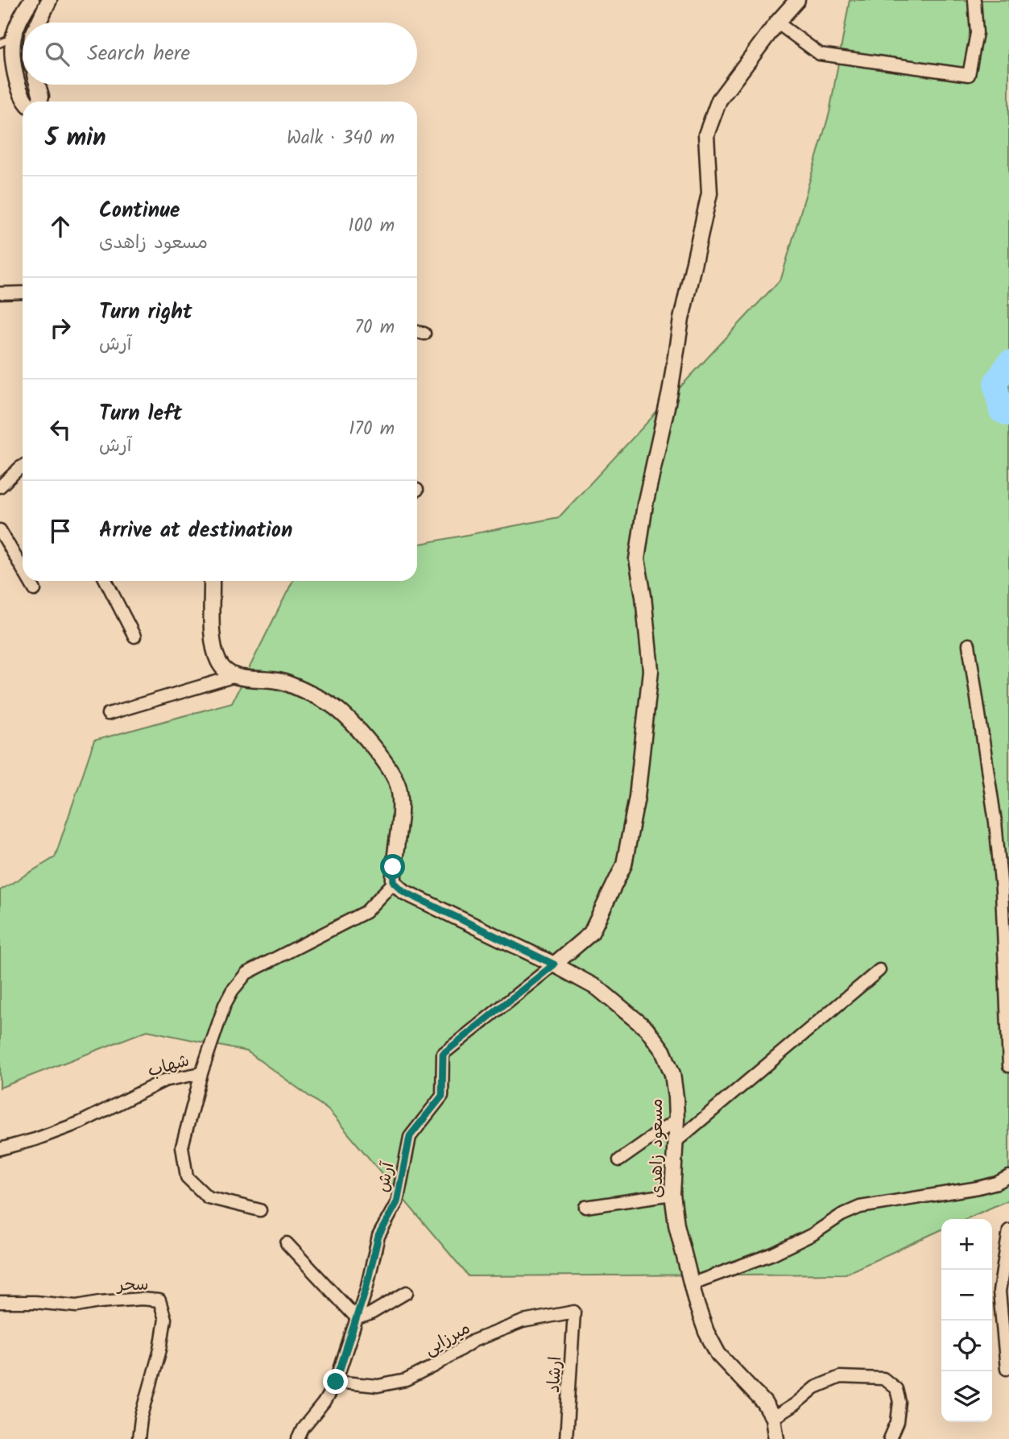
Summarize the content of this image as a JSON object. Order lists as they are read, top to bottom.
{
  "streets": {
    "street": [
      "شهاب",
      "مسعود زاهدی",
      "آرش",
      "سحر",
      "میرزایی",
      "ارشاد"
    ]
  },
  "crossings": [
    ["مسعود زاهدی", "آرش"],
    ["آرش", "میرزایی"],
    ["میرزایی", "ارشاد"]
  ],
  "page": {
    "search": "Search here",
    "heading": ["5 min", "Walk · 340 m"],
    "list": [
      ["Continue", "مسعود زاهدی", "100 m"],
      ["Turn right", "آرش", "70 m"],
      ["Turn left", "آرش", "170 m"],
      "Arrive at destination"
    ],
    "map_buttons": ["+", "−"]
  }
}
